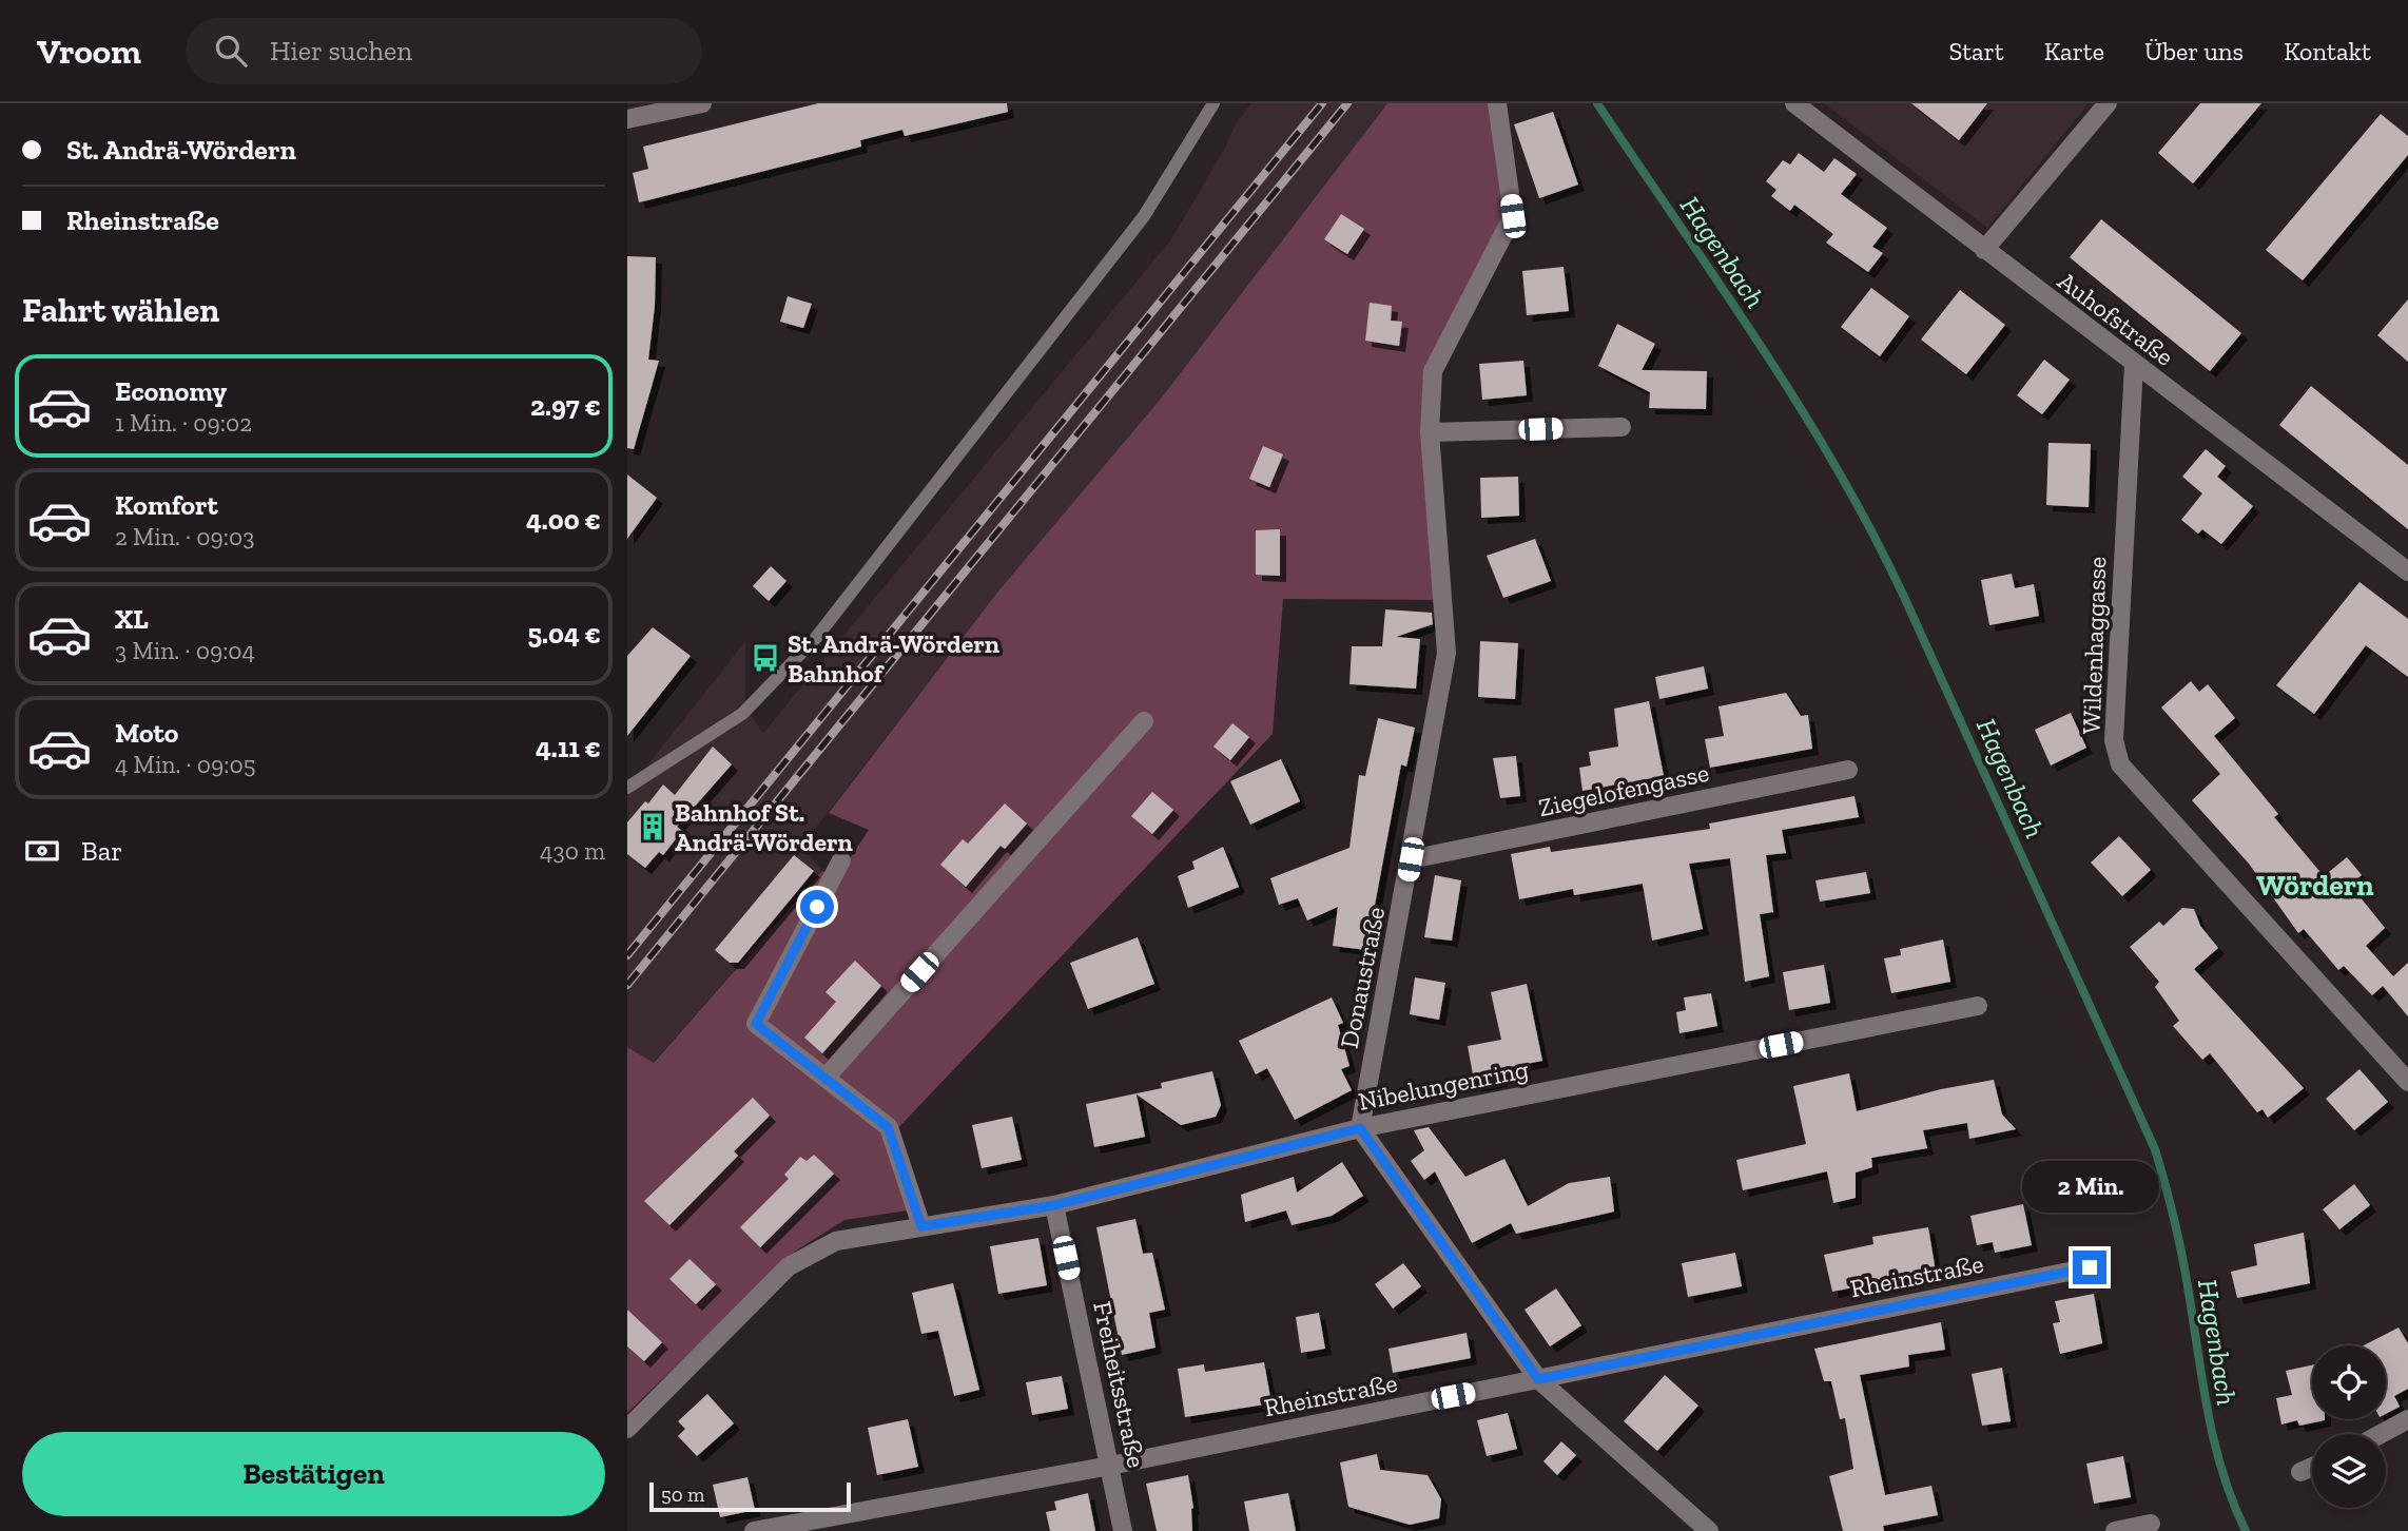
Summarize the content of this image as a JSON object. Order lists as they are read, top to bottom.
{
  "streets": {
    "street": [
      "Auhofstraße",
      "Wildenhaggasse",
      "Ziegelofengasse",
      "Donaustraße",
      "Nibelungenring",
      "Rheinstraße",
      "Freiheitsstraße"
    ]
  },
  "crossings": [
    ["Auhofstraße", "Wildenhaggasse"],
    ["Ziegelofengasse", "Donaustraße"],
    ["Donaustraße", "Nibelungenring"],
    ["Nibelungenring", "Freiheitsstraße"],
    ["Rheinstraße", "Freiheitsstraße"]
  ],
  "districts": ["Wördern"],
  "water": ["Hagenbach"],
  "places": {
    "bus stop": ["St. Andrä-Wördern Bahnhof"],
    "building": ["Bahnhof St. Andrä-Wördern"]
  },
  "scale_bar": "50 m",
  "page": {
    "header": "Vroom",
    "search": "Hier suchen",
    "nav": [
      "Start",
      "Karte",
      "Über uns",
      "Kontakt"
    ],
    "banner": ["St. Andrä-Wördern", "Rheinstraße"],
    "heading": "Fahrt wählen",
    "list": [
      {
        "name": "Economy",
        "note": "1 Min. · 09:02",
        "value": "2.97 €"
      },
      {
        "name": "Komfort",
        "note": "2 Min. · 09:03",
        "value": "4.00 €"
      },
      {
        "name": "XL",
        "note": "3 Min. · 09:04",
        "value": "5.04 €"
      },
      {
        "name": "Moto",
        "note": "4 Min. · 09:05",
        "value": "4.11 €"
      }
    ],
    "pay": ["Bar", "430 m"],
    "bubble": "2 Min.",
    "buttons": "Bestätigen",
    "scale": "50 m"
  }
}
